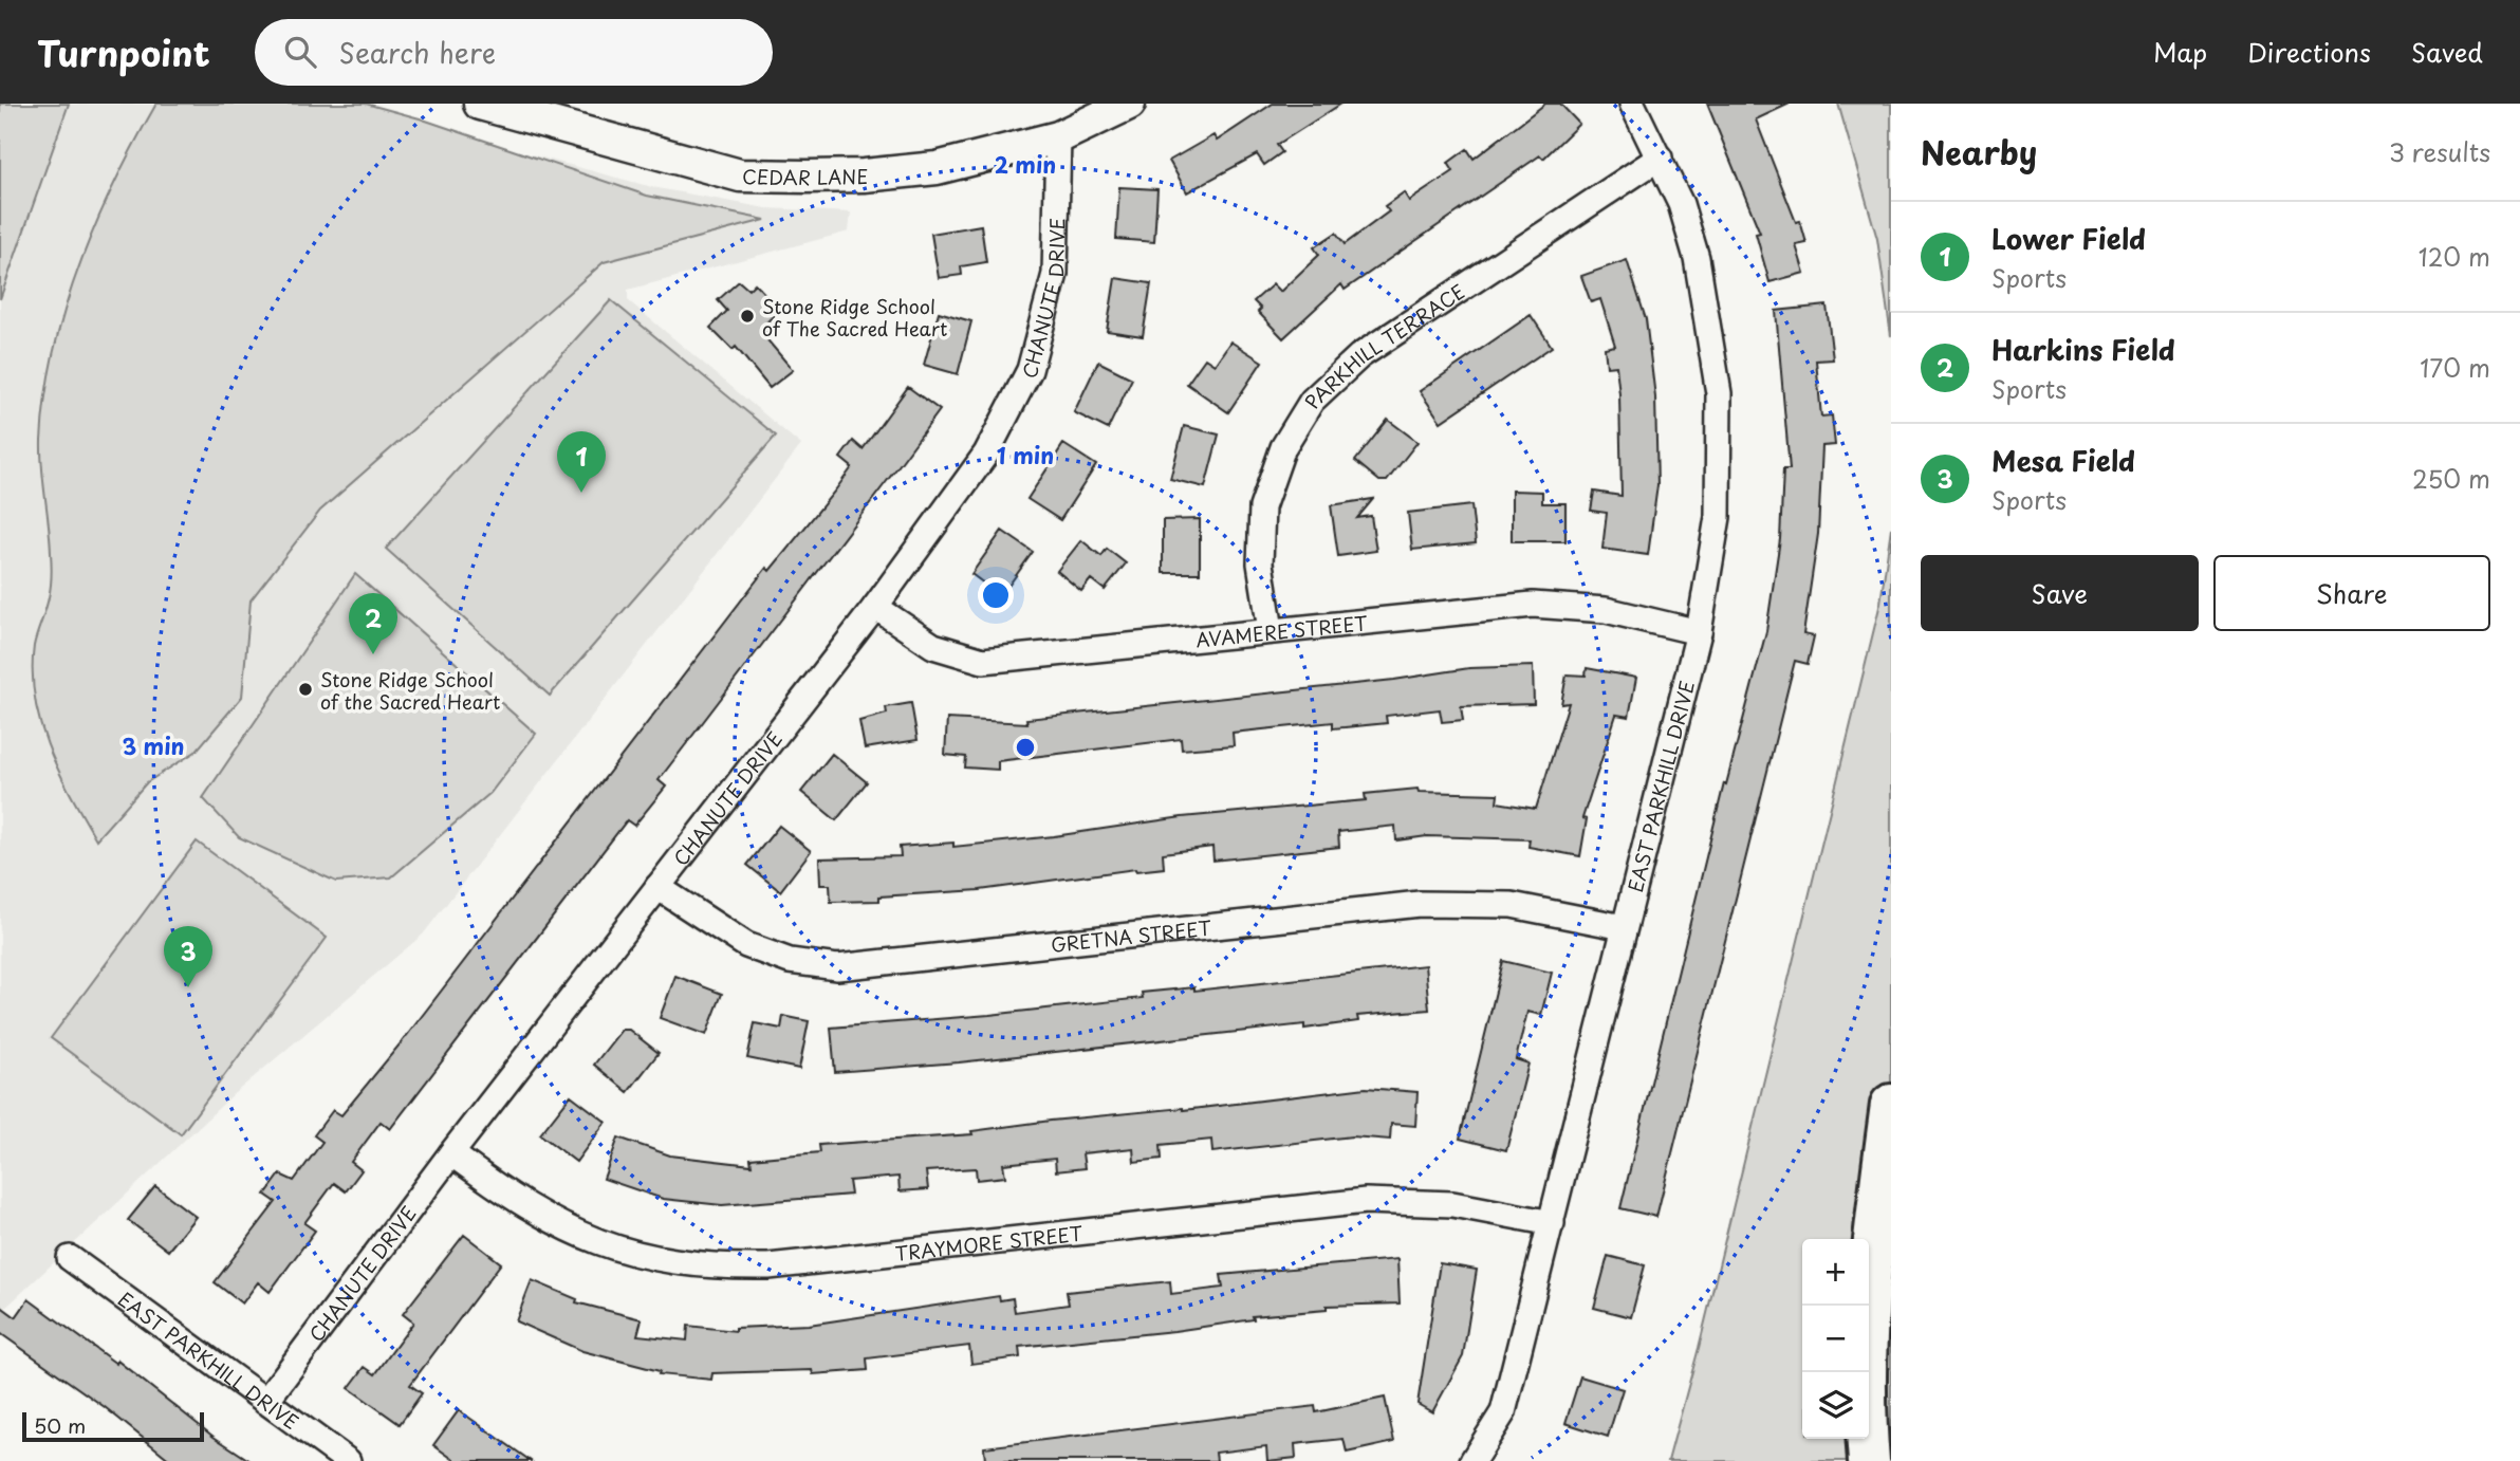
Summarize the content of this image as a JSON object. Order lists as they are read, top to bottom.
{
  "streets": {
    "street": [
      "CEDAR LANE",
      "CHANUTE DRIVE",
      "PARKHILL TERRACE",
      "AVAMERE STREET",
      "EAST PARKHILL DRIVE",
      "GRETNA STREET",
      "TRAYMORE STREET"
    ]
  },
  "crossings": [
    ["CEDAR LANE", "CHANUTE DRIVE"],
    ["CHANUTE DRIVE", "AVAMERE STREET"],
    ["CHANUTE DRIVE", "EAST PARKHILL DRIVE"],
    ["CHANUTE DRIVE", "GRETNA STREET"],
    ["CHANUTE DRIVE", "TRAYMORE STREET"],
    ["PARKHILL TERRACE", "AVAMERE STREET"],
    ["PARKHILL TERRACE", "EAST PARKHILL DRIVE"],
    ["AVAMERE STREET", "EAST PARKHILL DRIVE"],
    ["EAST PARKHILL DRIVE", "GRETNA STREET"],
    ["EAST PARKHILL DRIVE", "TRAYMORE STREET"]
  ],
  "places": ["Stone Ridge School of The Sacred Heart", "Stone Ridge School of the Sacred Heart"],
  "scale_bar": "50 m",
  "page": {
    "header": "Turnpoint",
    "search": "Search here",
    "nav": ["Map", "Directions", "Saved"],
    "heading": ["Nearby", "3 results"],
    "list": [
      {
        "mark": "1",
        "name": "Lower Field",
        "note": "Sports",
        "value": "120 m"
      },
      {
        "mark": "2",
        "name": "Harkins Field",
        "note": "Sports",
        "value": "170 m"
      },
      {
        "mark": "3",
        "name": "Mesa Field",
        "note": "Sports",
        "value": "250 m"
      }
    ],
    "pins": ["1", "2", "3"],
    "buttons": ["Save", "Share"],
    "map_buttons": ["+", "−"],
    "scale": "50 m"
  },
  "rings": ["2 min", "1 min", "3 min"]
}
